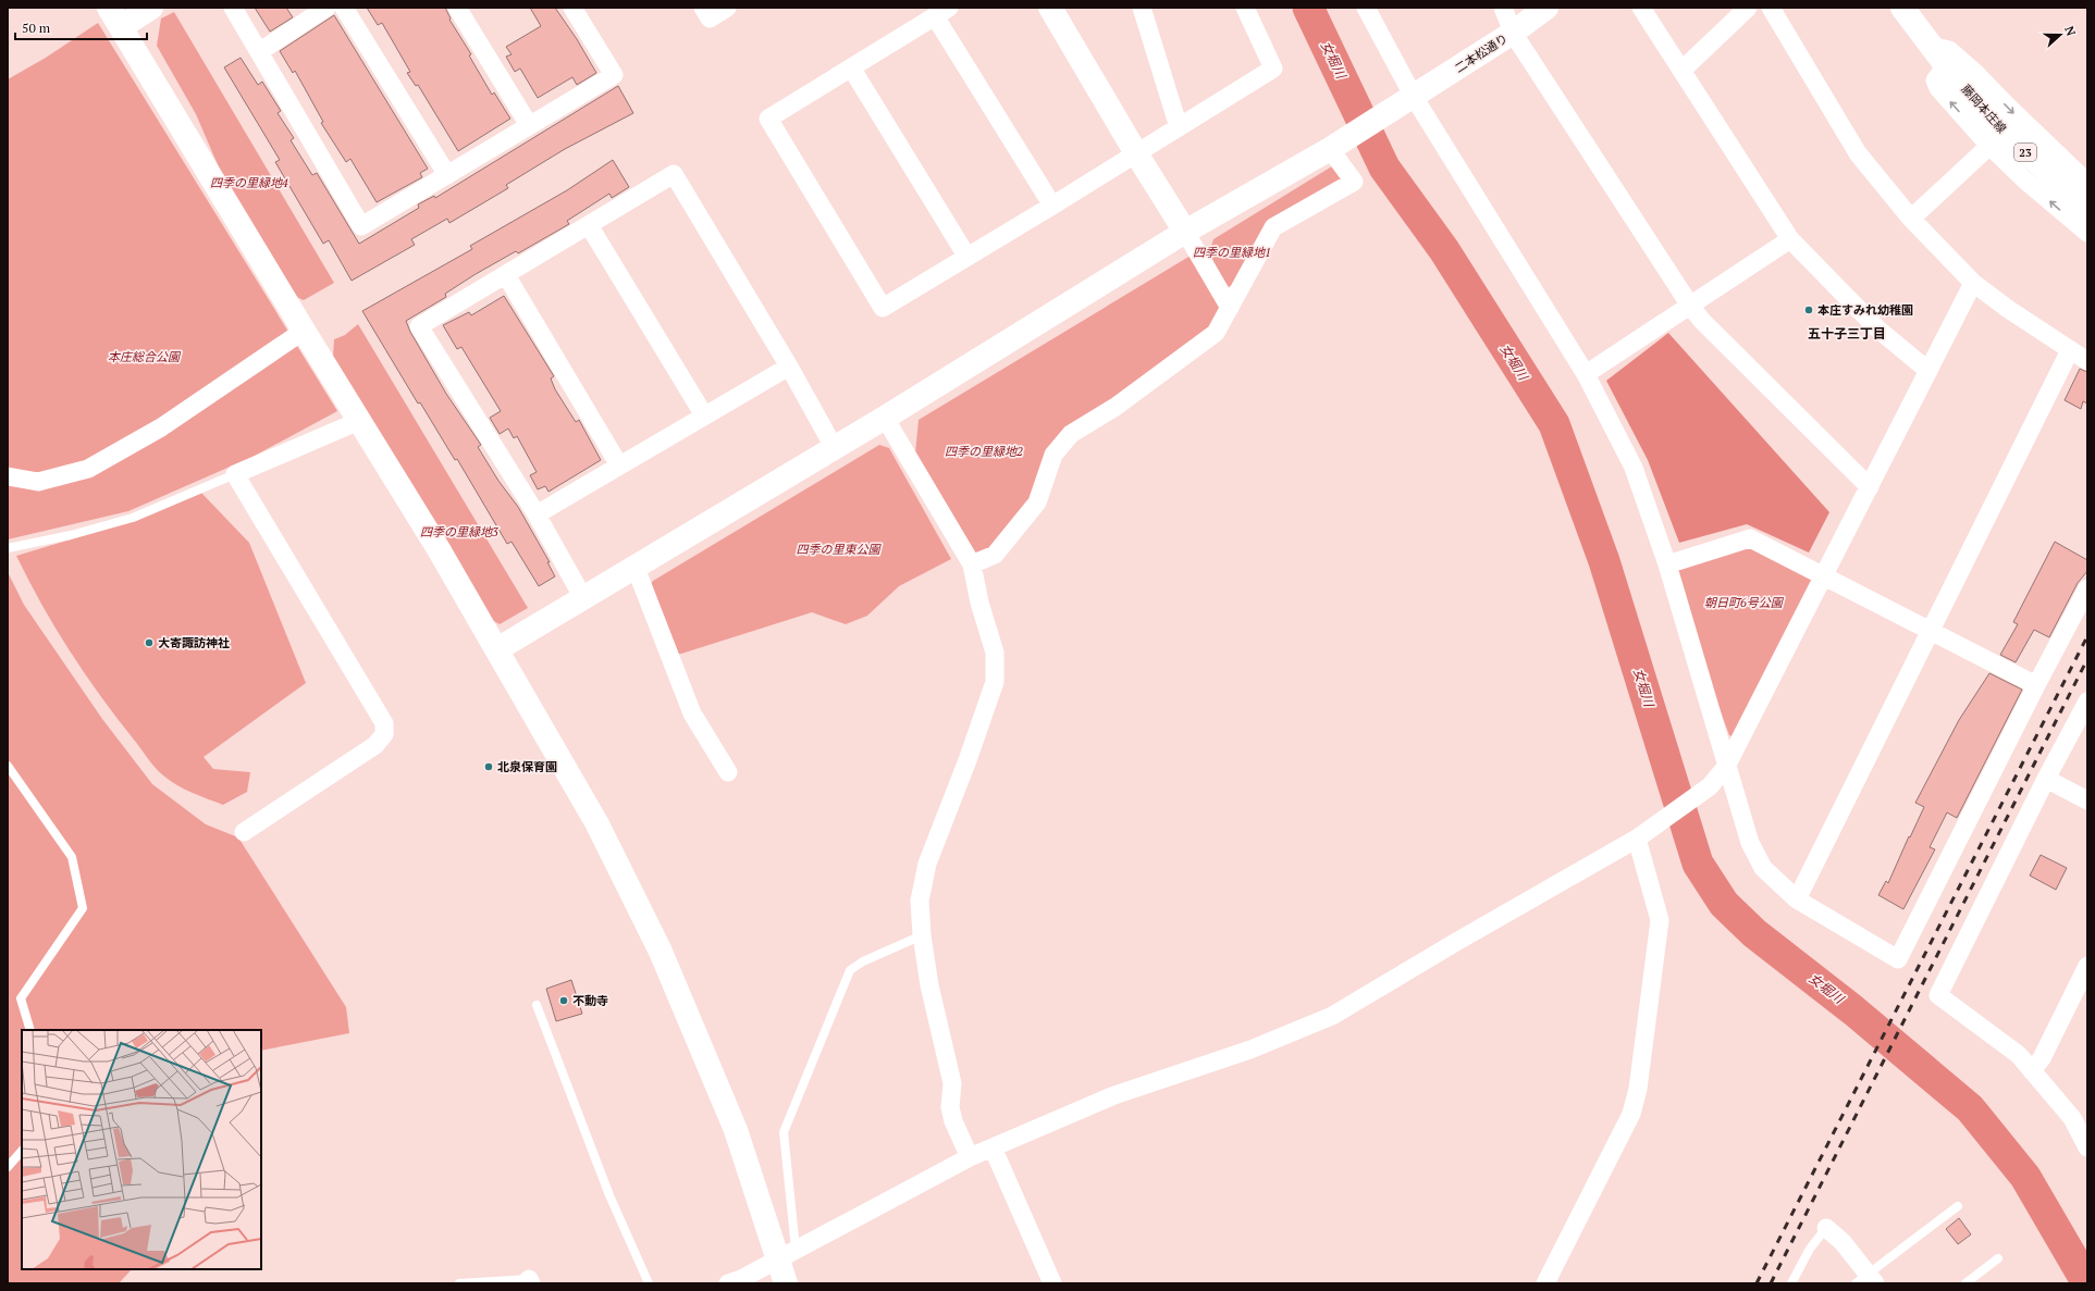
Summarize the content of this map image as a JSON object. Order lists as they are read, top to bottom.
{
  "streets": {
    "street": ["二本松通り", "藤岡本庄線", "23"]
  },
  "districts": ["五十子三丁目"],
  "water": ["女堀川"],
  "parks": [
    "四季の里緑地4",
    "四季の里緑地1",
    "本庄総合公園",
    "四季の里緑地2",
    "四季の里緑地3",
    "四季の里東公園",
    "朝日町6号公園"
  ],
  "places": [
    "本庄すみれ幼稚園",
    "大寄諏訪神社",
    "北泉保育園",
    "不動寺"
  ],
  "scale_bar": "50 m",
  "north": "right"
}
